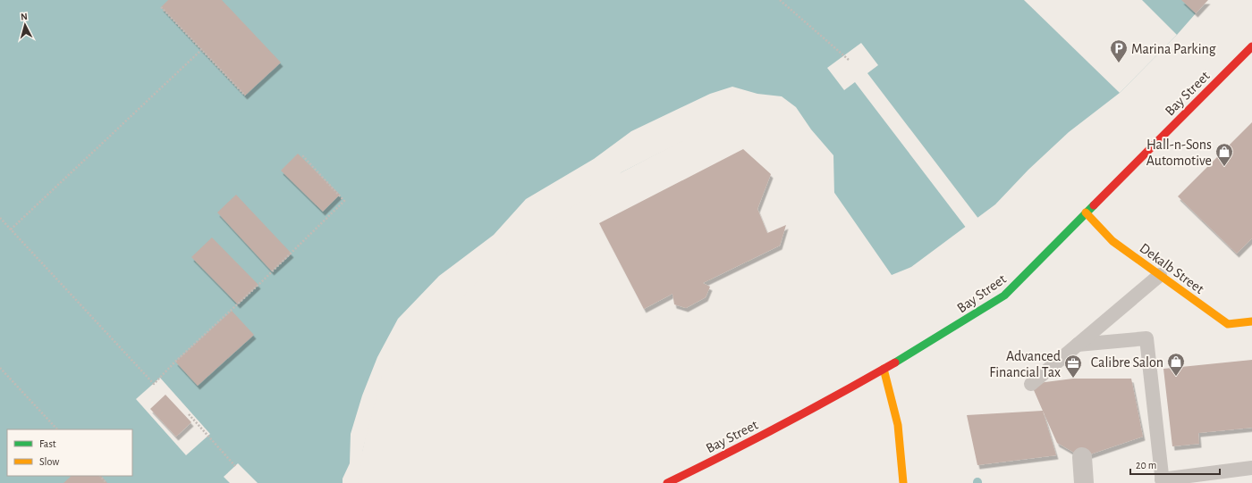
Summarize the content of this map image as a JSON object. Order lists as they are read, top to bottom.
{
  "streets": {
    "main road": ["Bay Street", "Dekalb Street"]
  },
  "crossings": [
    ["Bay Street", "Dekalb Street"]
  ],
  "places": {
    "parking": ["Marina Parking"],
    "shop": ["Hall-n-Sons Automotive", "Calibre Salon"],
    "office": ["Advanced Financial Tax"]
  },
  "legend": ["Fast", "Slow"],
  "scale_bar": "20 m",
  "north": "top"
}
